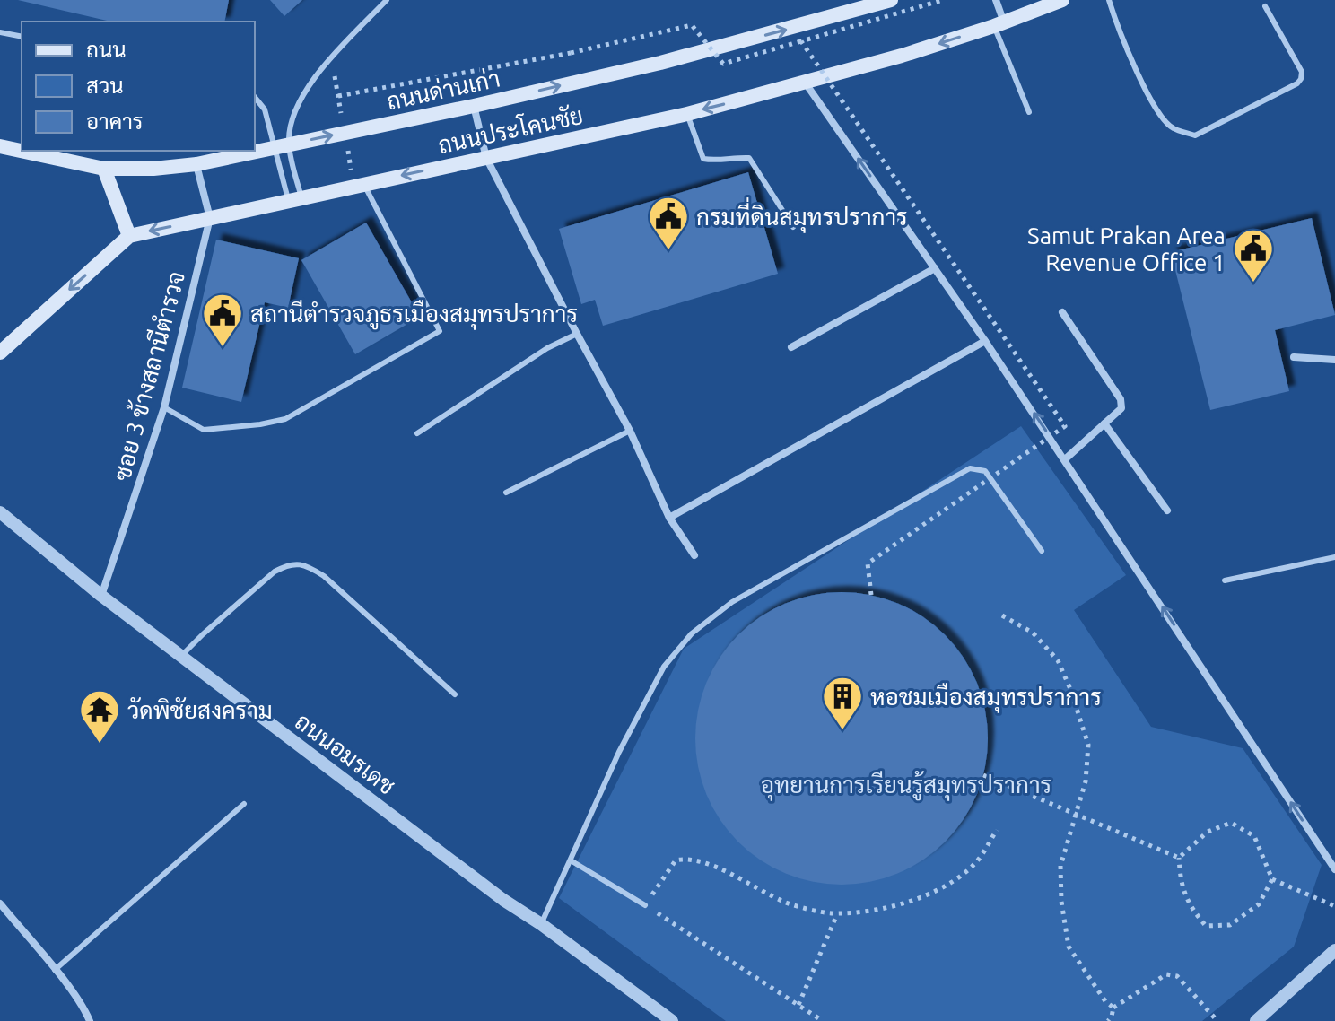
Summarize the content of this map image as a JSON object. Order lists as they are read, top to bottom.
{
  "streets": {
    "main road": ["ถนนด่านเก่า", "ถนนประโคนชัย"],
    "street": ["ซอย 3 ข้างสถานีตำรวจ", "ถนนอมรเดช"]
  },
  "crossings": [
    ["ถนนด่านเก่า", "ซอย 3 ข้างสถานีตำรวจ"],
    ["ถนนประโคนชัย", "ซอย 3 ข้างสถานีตำรวจ"],
    ["ซอย 3 ข้างสถานีตำรวจ", "ถนนอมรเดช"]
  ],
  "one_way": ["ถนนด่านเก่า", "ถนนประโคนชัย"],
  "parks": ["อุทยานการเรียนรู้สมุทรปราการ"],
  "places": {
    "public building": ["กรมที่ดินสมุทรปราการ", "Samut Prakan Area Revenue Office 1", "สถานีตำรวจภูธรเมืองสมุทรปราการ"],
    "building": ["หอชมเมืองสมุทรปราการ"],
    "temple": ["วัดพิชัยสงคราม"]
  },
  "legend": ["ถนน", "สวน", "อาคาร"]
}
